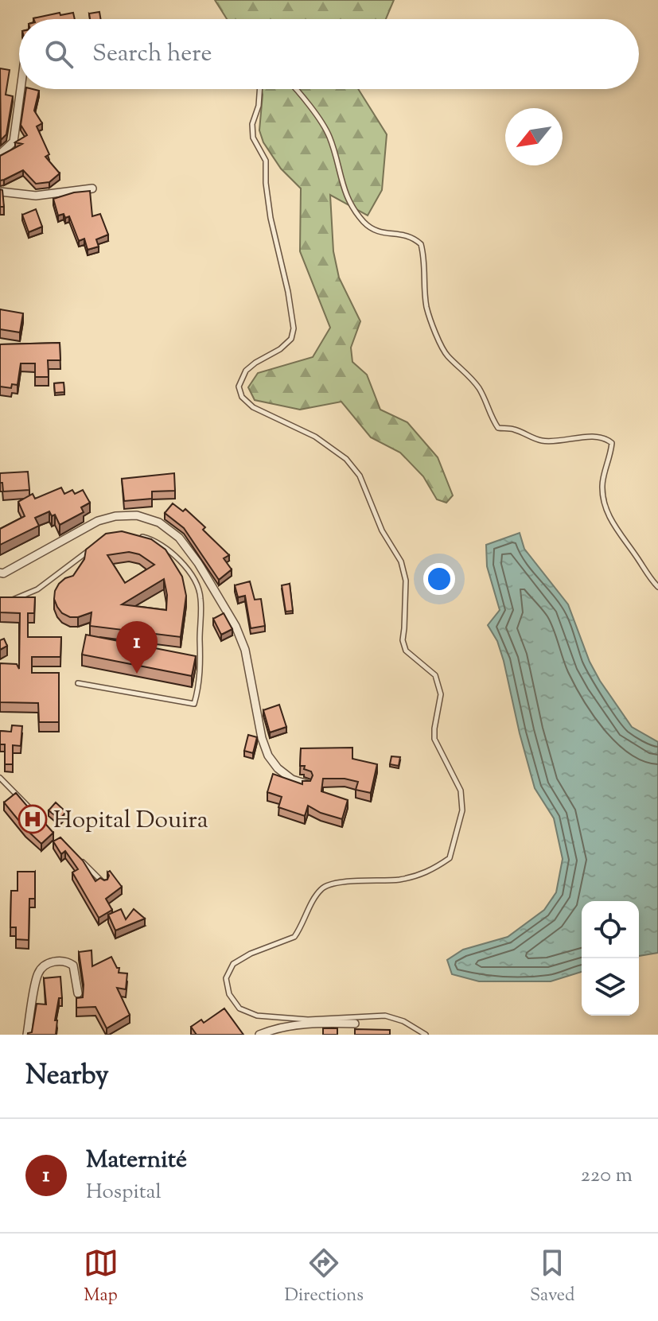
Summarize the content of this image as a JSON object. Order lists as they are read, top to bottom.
{
  "places": {
    "hospital": ["Hopital Douira"]
  },
  "north": "bottom left",
  "page": {
    "search": "Search here",
    "pins": "1",
    "heading": "Nearby",
    "list": [
      {
        "mark": "1",
        "name": "Maternité",
        "note": "Hospital",
        "value": "220 m"
      }
    ],
    "nav": ["Map", "Directions", "Saved"]
  }
}
